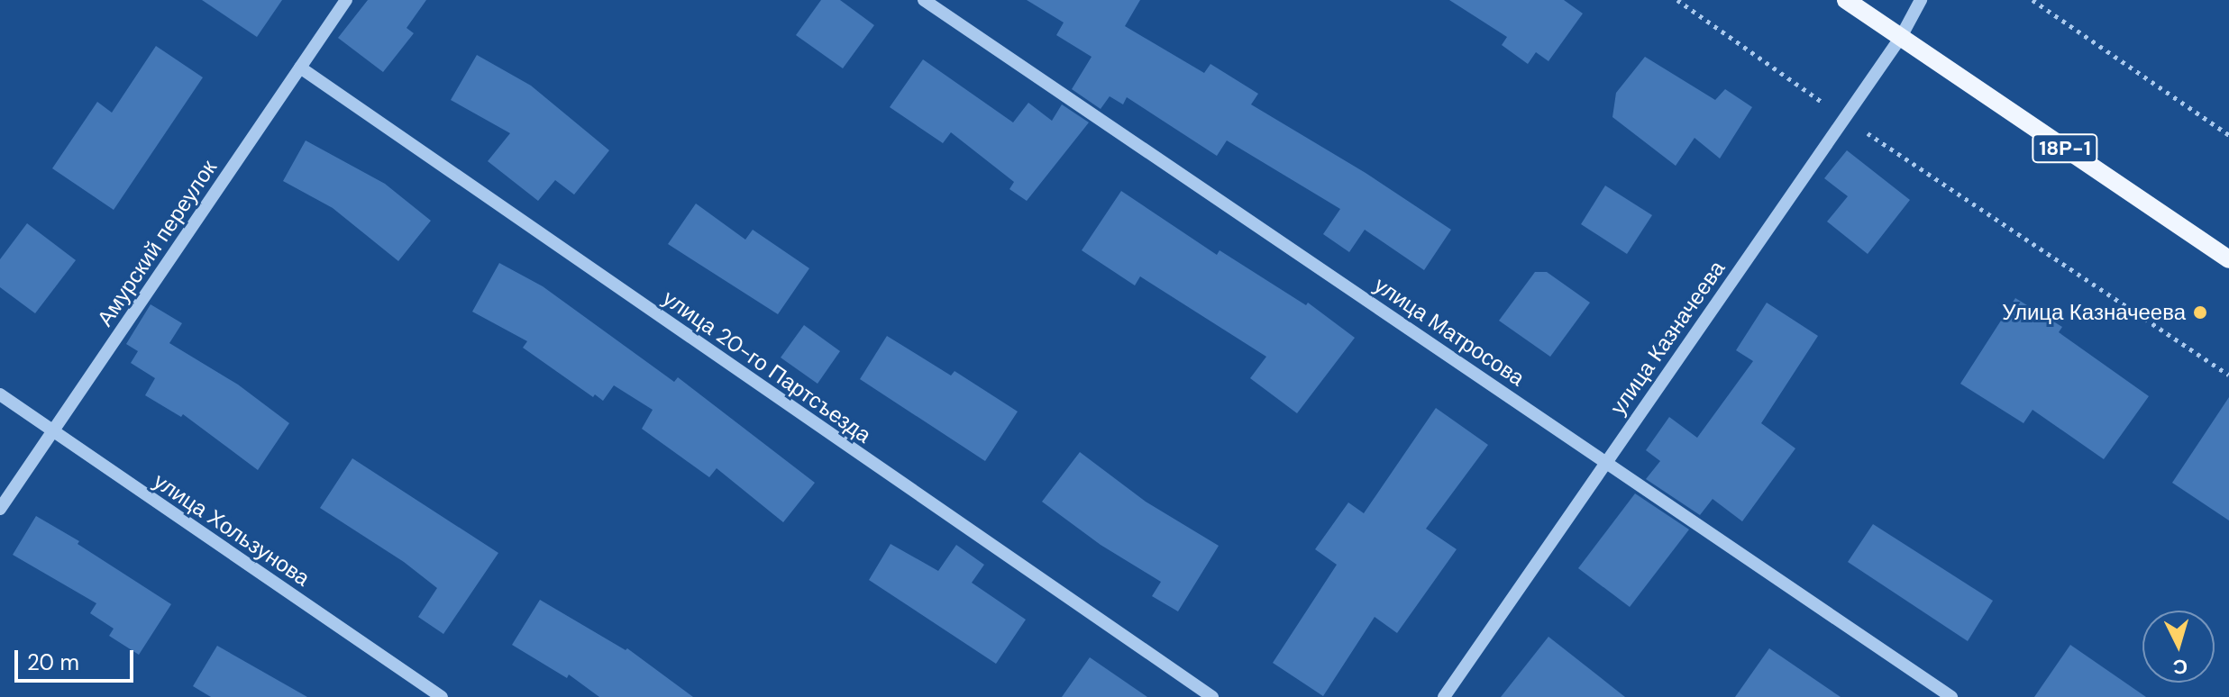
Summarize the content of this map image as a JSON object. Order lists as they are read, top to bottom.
{
  "streets": {
    "main road": ["18Р-1"],
    "street": [
      "Амурский переулок",
      "улица Матросова",
      "улица Казначеева",
      "улица 20-го Партсъезда",
      "улица Хользунова"
    ]
  },
  "crossings": [
    ["18Р-1", "улица Казначеева"],
    ["Амурский переулок", "улица 20-го Партсъезда"],
    ["Амурский переулок", "улица Хользунова"],
    ["улица Матросова", "улица Казначеева"]
  ],
  "places": ["Улица Казначеева"],
  "scale_bar": "20 m",
  "north": "bottom"
}
